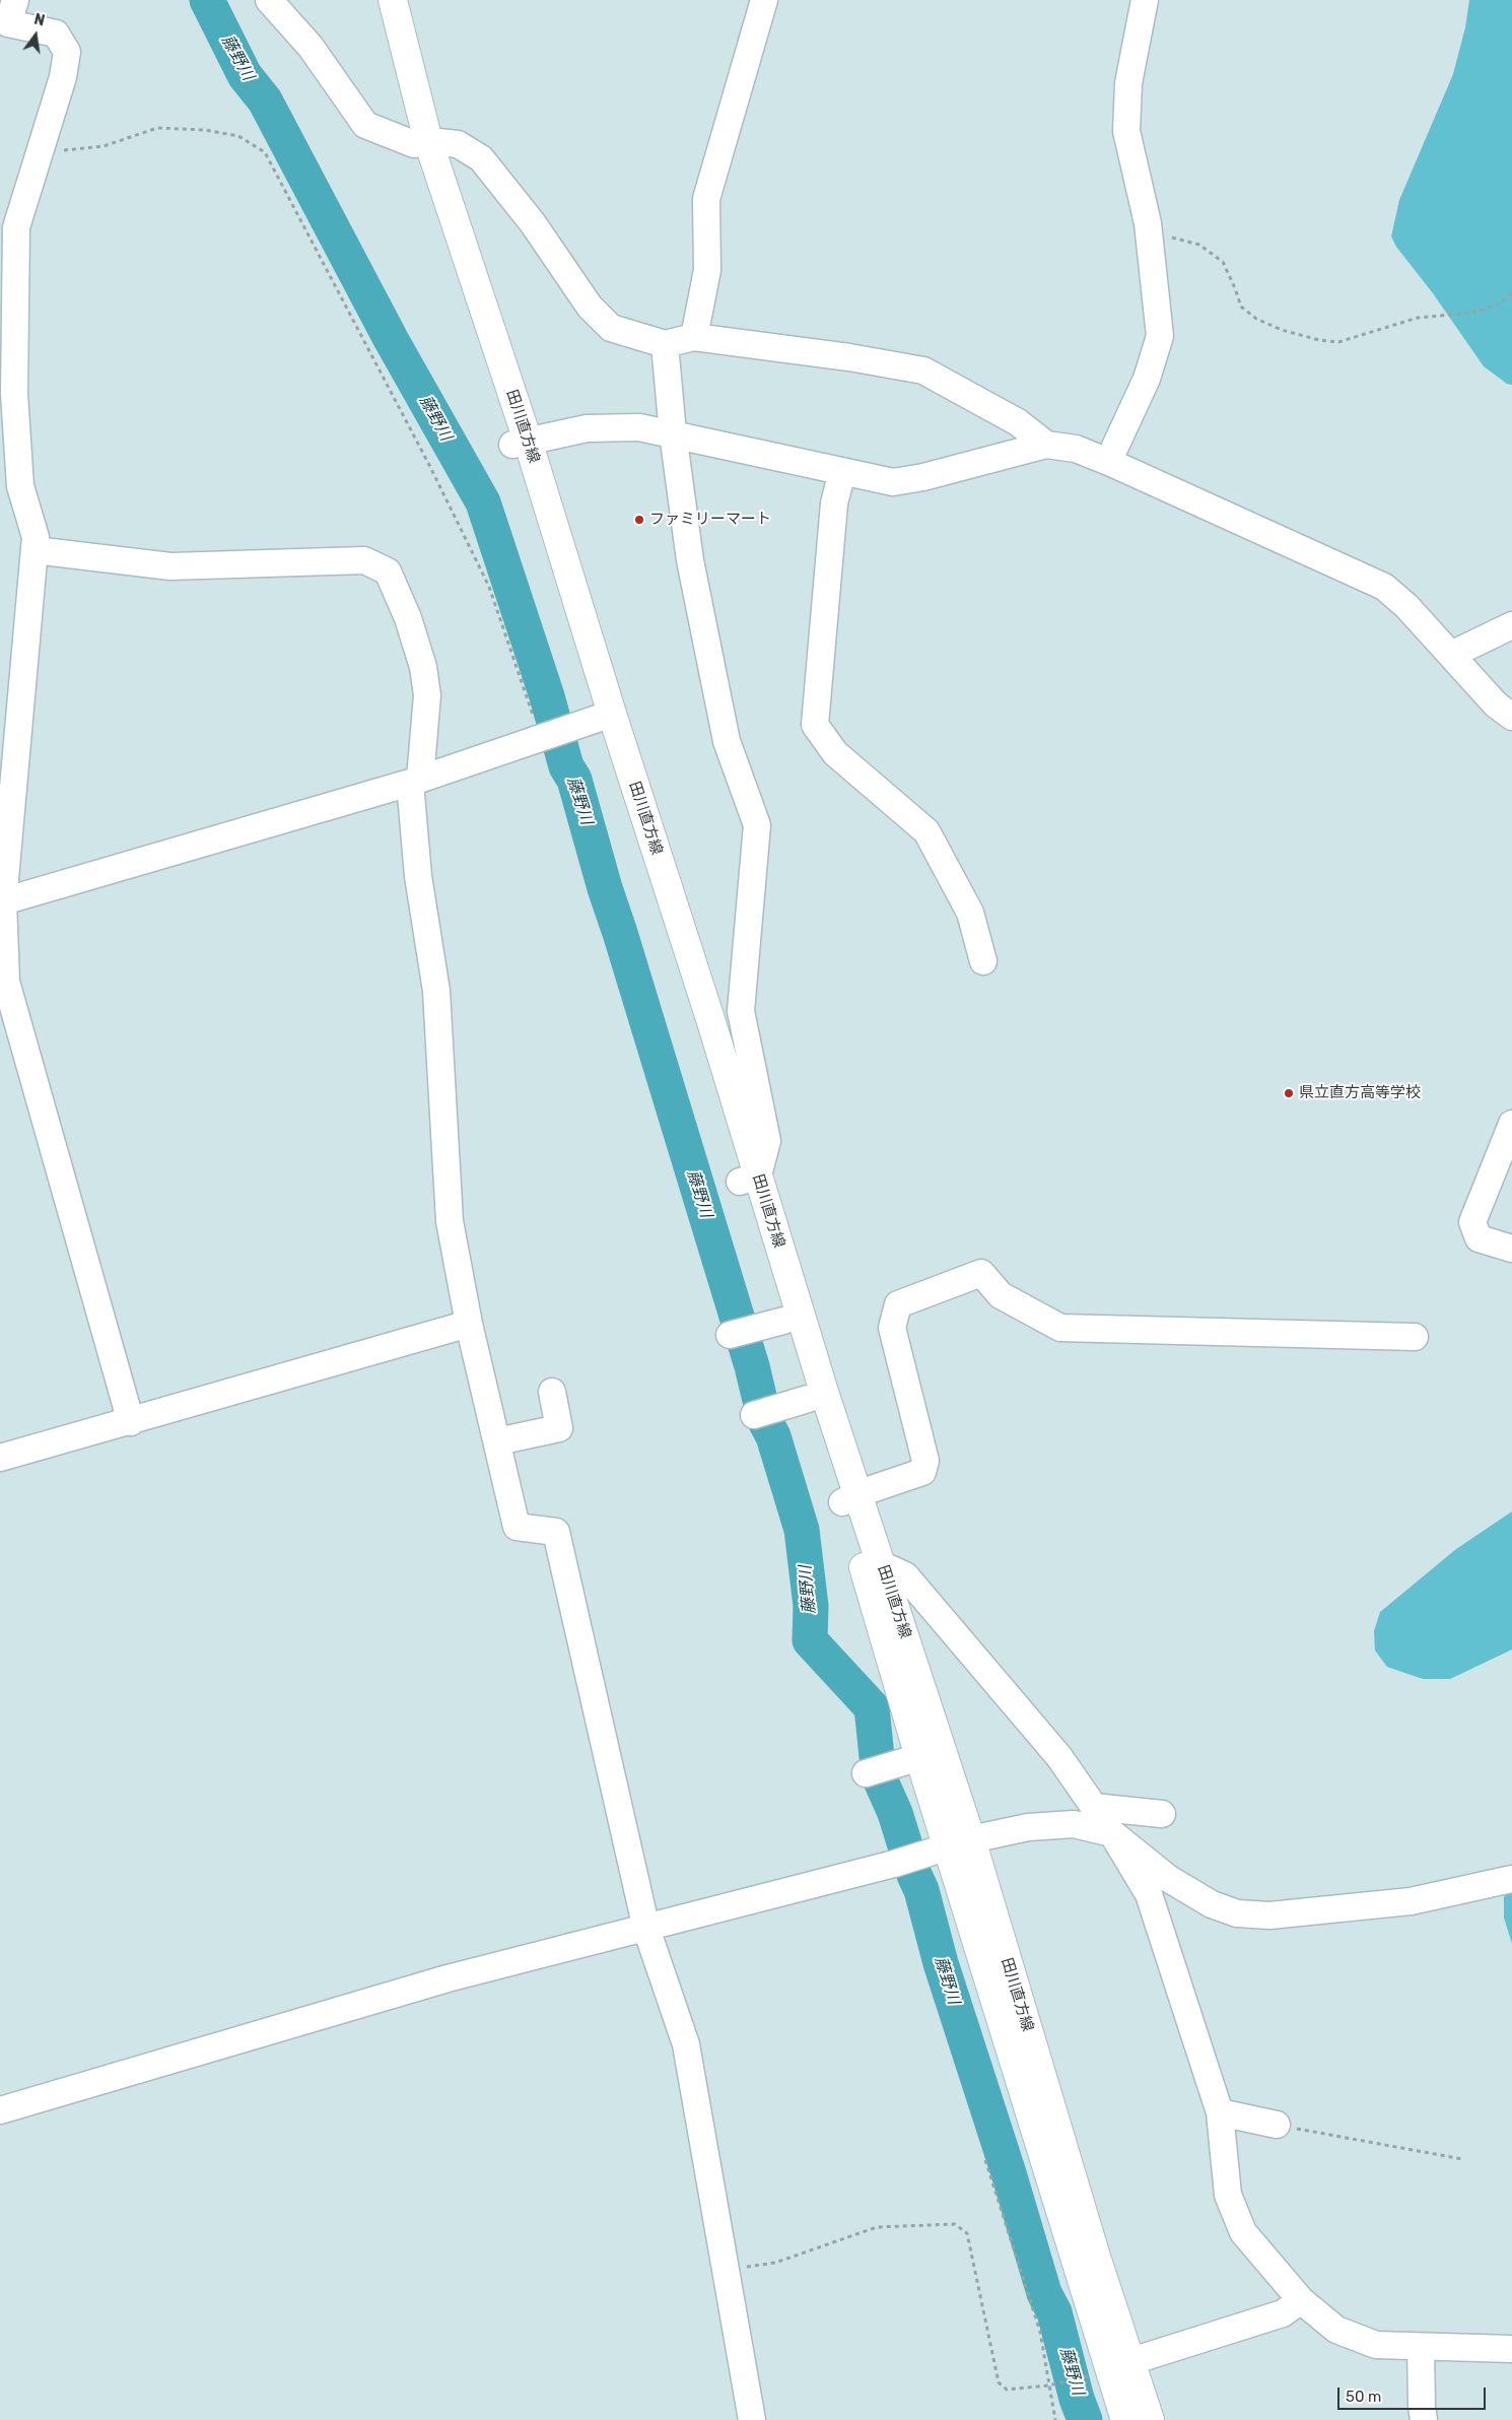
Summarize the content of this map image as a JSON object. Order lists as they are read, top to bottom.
{
  "streets": {
    "main road": ["田川直方線"]
  },
  "water": ["藤野川"],
  "places": ["ファミリーマート", "県立直方高等学校"],
  "scale_bar": "50 m",
  "north": "top"
}
